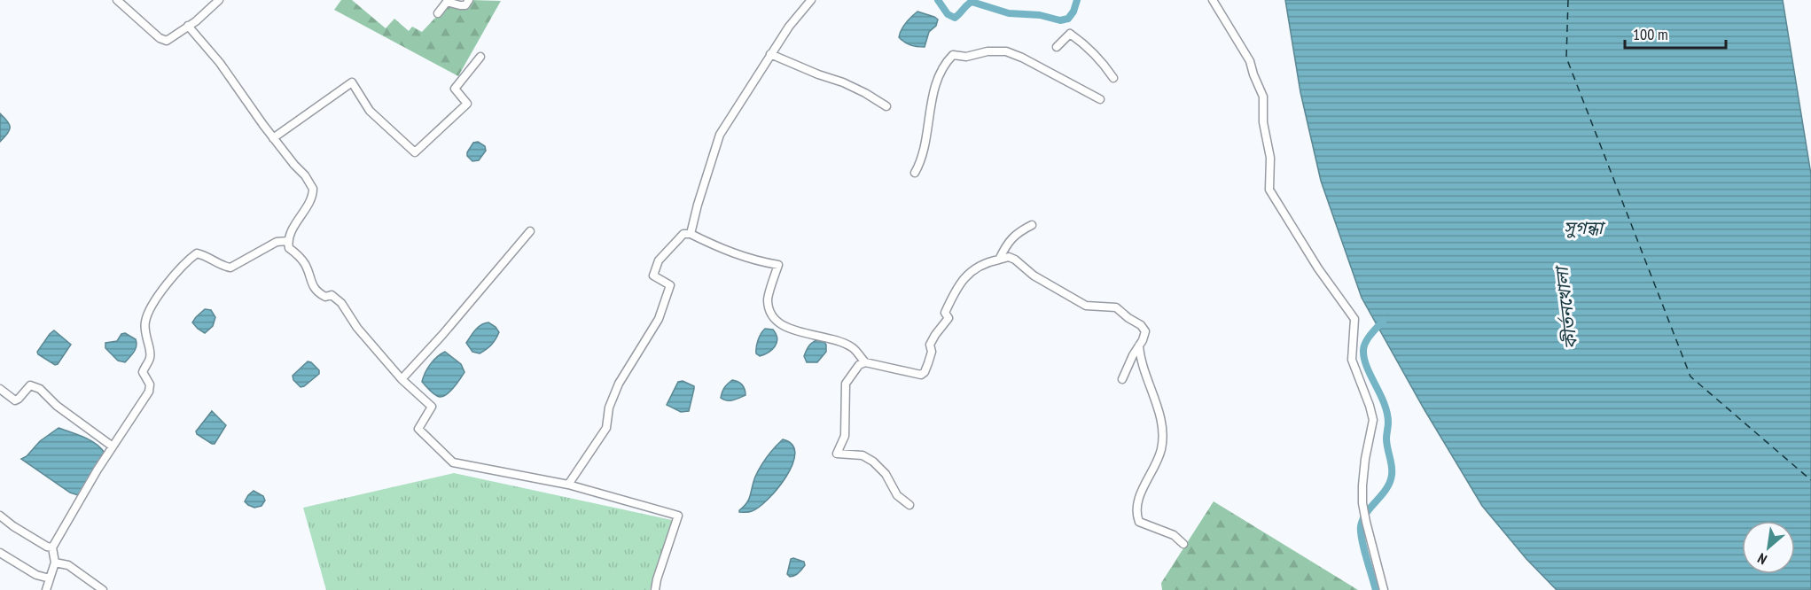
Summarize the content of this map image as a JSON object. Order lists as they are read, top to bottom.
{
  "water": ["সুগন্ধা", "কীর্তনখোলা"],
  "scale_bar": "100 m",
  "north": "bottom left"
}
